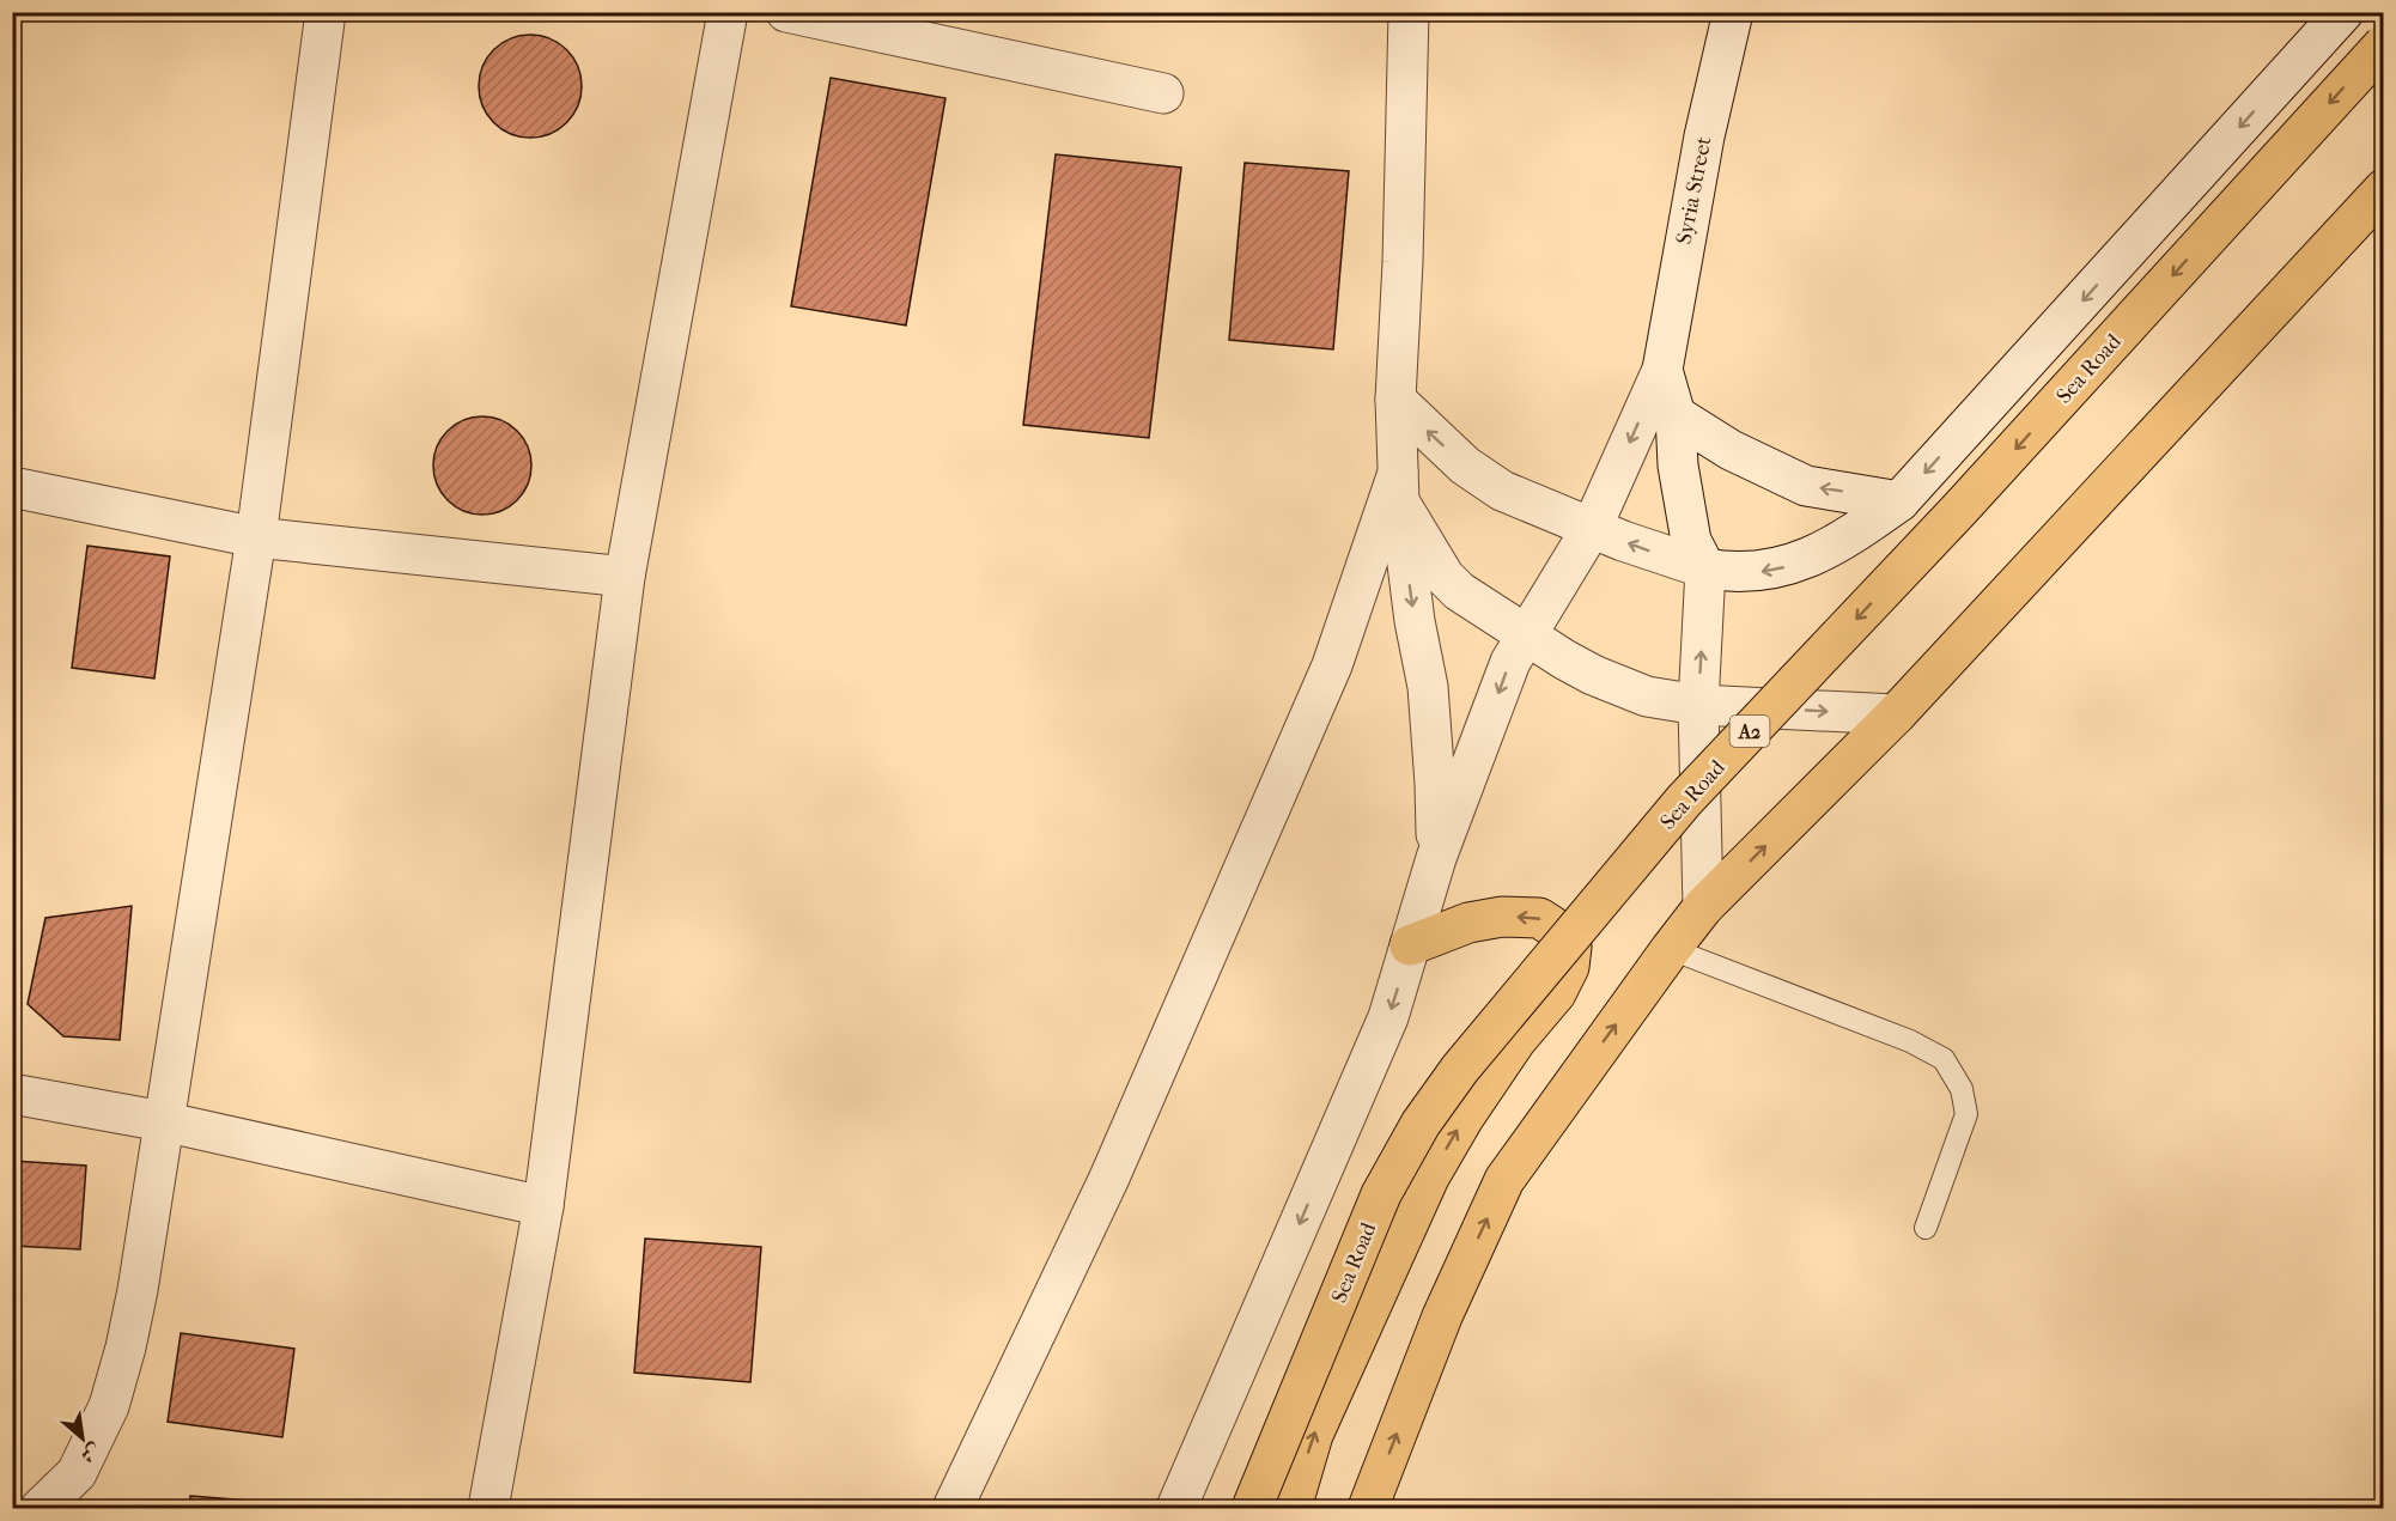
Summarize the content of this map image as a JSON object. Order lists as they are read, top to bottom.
{
  "streets": {
    "highway": ["Sea Road", "A2"],
    "street": ["Syria Street"]
  },
  "north": "bottom right"
}
